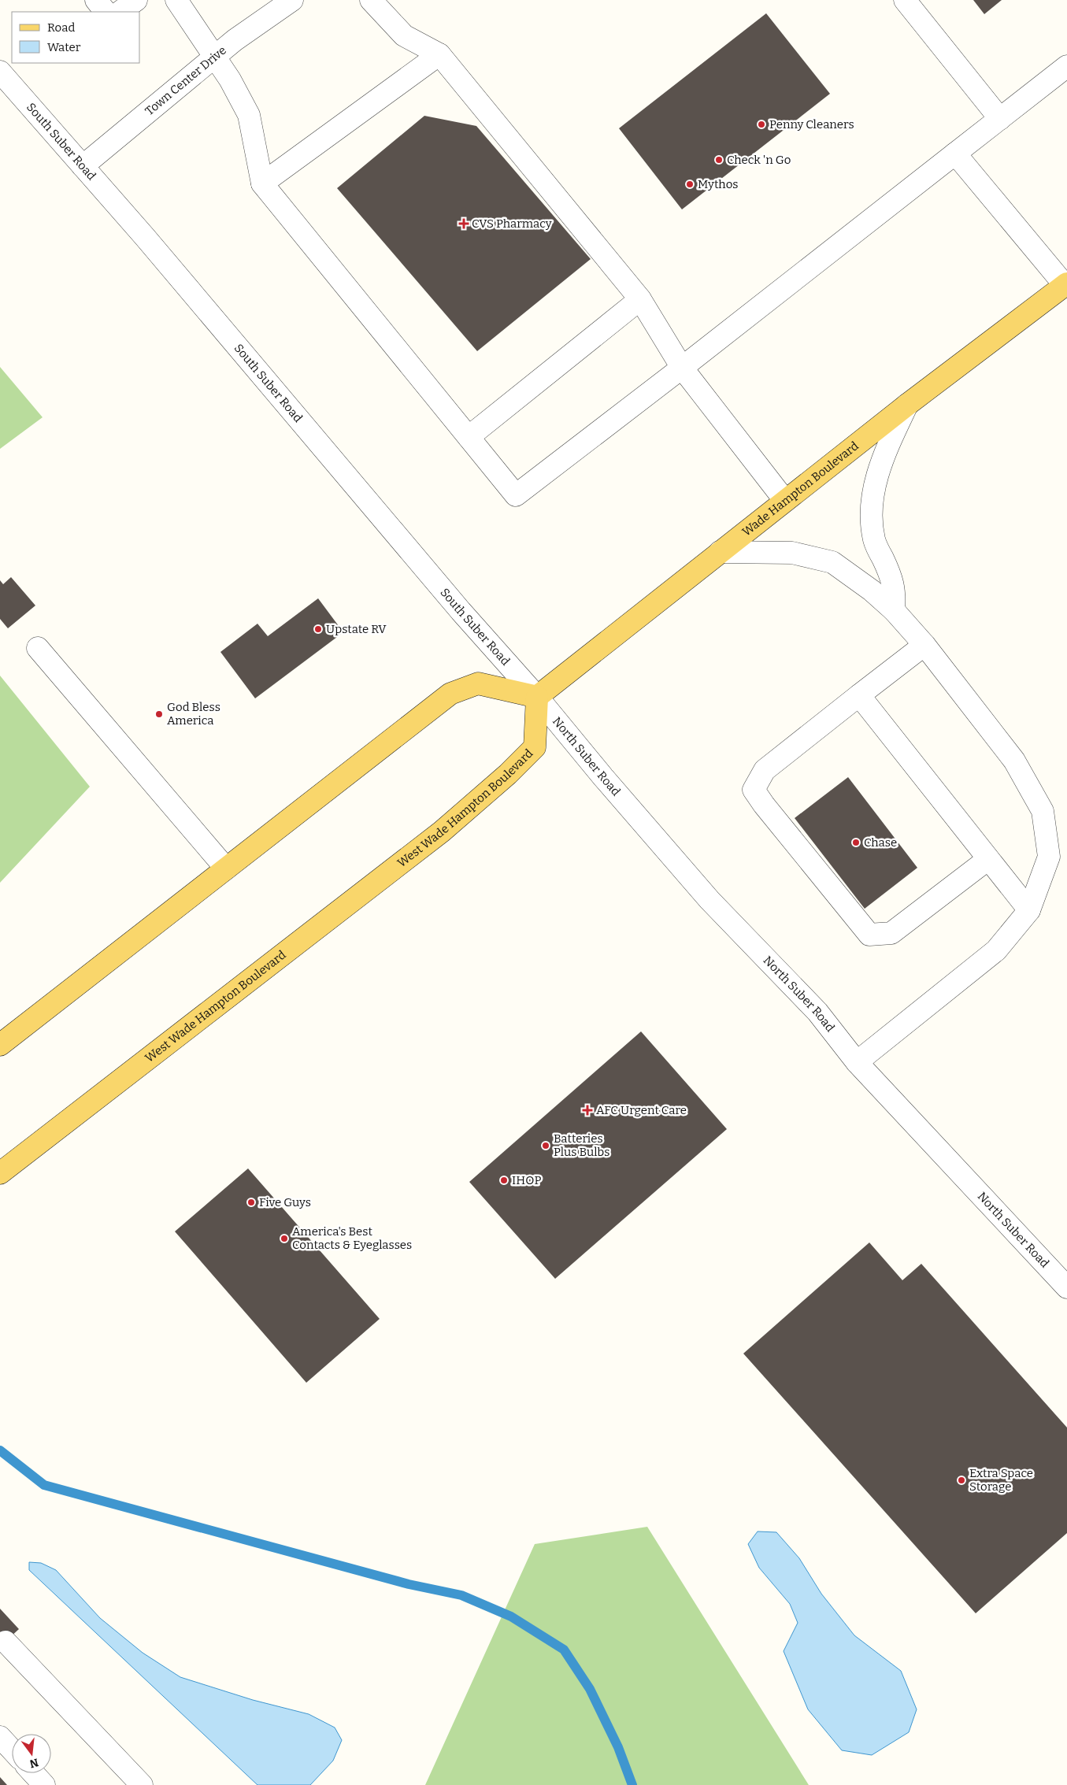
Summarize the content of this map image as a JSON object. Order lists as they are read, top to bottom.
{
  "streets": {
    "main road": ["Wade Hampton Boulevard", "West Wade Hampton Boulevard"],
    "street": ["Town Center Drive", "South Suber Road", "North Suber Road"]
  },
  "crossings": [
    ["Town Center Drive", "South Suber Road"],
    ["South Suber Road", "Wade Hampton Boulevard"],
    ["South Suber Road", "North Suber Road"],
    ["South Suber Road", "West Wade Hampton Boulevard"],
    ["Wade Hampton Boulevard", "North Suber Road"],
    ["Wade Hampton Boulevard", "West Wade Hampton Boulevard"],
    ["North Suber Road", "West Wade Hampton Boulevard"]
  ],
  "places": {
    "other": [
      "Penny Cleaners",
      "Check 'n Go",
      "Mythos",
      "Upstate RV",
      "God Bless America",
      "Chase",
      "Batteries Plus Bulbs",
      "IHOP",
      "Five Guys",
      "America's Best Contacts & Eyeglasses",
      "Extra Space Storage"
    ],
    "health": ["CVS Pharmacy", "AFC Urgent Care"]
  },
  "legend": ["Road", "Water"],
  "north": "bottom"
}
